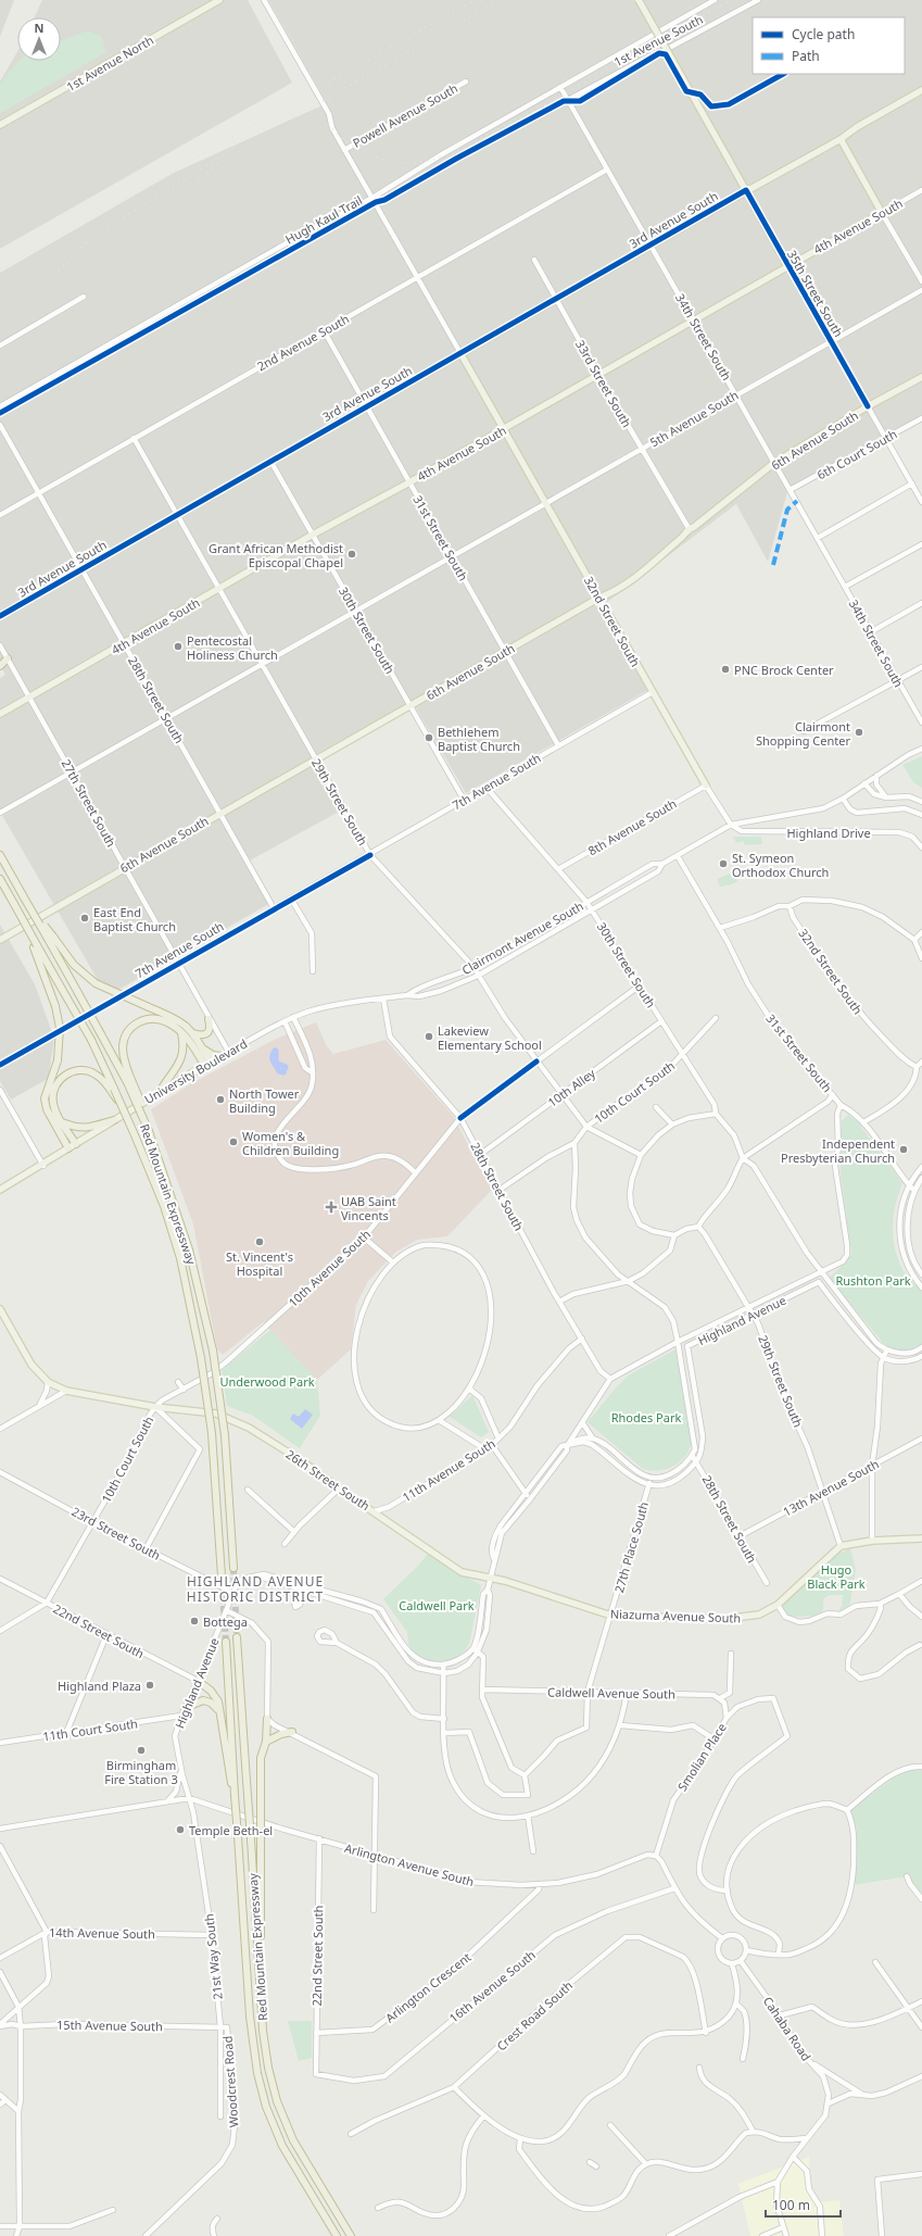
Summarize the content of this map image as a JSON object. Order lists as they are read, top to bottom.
{
  "streets": {
    "highway": ["Red Mountain Expressway"],
    "main road": [
      "1st Avenue North",
      "3rd Avenue South",
      "4th Avenue South",
      "35th Street South",
      "6th Avenue South",
      "32nd Street South",
      "University Boulevard",
      "26th Street South",
      "Niazuma Avenue South"
    ],
    "street": [
      "1st Avenue South",
      "Powell Avenue South",
      "34th Street South",
      "2nd Avenue South",
      "33rd Street South",
      "5th Avenue South",
      "6th Court South",
      "31st Street South",
      "30th Street South",
      "28th Street South",
      "7th Avenue South",
      "29th Street South",
      "27th Street South",
      "8th Avenue South",
      "Highland Drive",
      "Clairmont Avenue South",
      "10th Alley",
      "10th Court South",
      "10th Avenue South",
      "Highland Avenue",
      "11th Avenue South",
      "13th Avenue South",
      "23rd Street South",
      "27th Place South",
      "22nd Street South",
      "Caldwell Avenue South",
      "11th Court South",
      "Smolian Place",
      "Arlington Avenue South",
      "14th Avenue South",
      "21st Way South",
      "16th Avenue South",
      "Arlington Crescent",
      "Crest Road South",
      "15th Avenue South",
      "Cahaba Road",
      "Woodcrest Road"
    ],
    "cycle path": ["Hugh Kaul Trail"]
  },
  "crossings": [
    ["1st Avenue South", "34th Street South"],
    ["3rd Avenue South", "35th Street South"],
    ["3rd Avenue South", "34th Street South"],
    ["3rd Avenue South", "33rd Street South"],
    ["3rd Avenue South", "31st Street South"],
    ["3rd Avenue South", "32nd Street South"],
    ["3rd Avenue South", "30th Street South"],
    ["3rd Avenue South", "28th Street South"],
    ["3rd Avenue South", "29th Street South"],
    ["4th Avenue South", "35th Street South"],
    ["4th Avenue South", "34th Street South"],
    ["4th Avenue South", "33rd Street South"],
    ["4th Avenue South", "31st Street South"],
    ["4th Avenue South", "32nd Street South"],
    ["4th Avenue South", "30th Street South"],
    ["4th Avenue South", "28th Street South"],
    ["4th Avenue South", "29th Street South"],
    ["4th Avenue South", "27th Street South"],
    ["35th Street South", "5th Avenue South"],
    ["35th Street South", "6th Avenue South"],
    ["35th Street South", "6th Court South"],
    ["34th Street South", "2nd Avenue South"],
    ["34th Street South", "5th Avenue South"],
    ["34th Street South", "6th Avenue South"],
    ["34th Street South", "6th Court South"],
    ["2nd Avenue South", "31st Street South"],
    ["2nd Avenue South", "28th Street South"],
    ["2nd Avenue South", "29th Street South"],
    ["33rd Street South", "5th Avenue South"],
    ["33rd Street South", "6th Avenue South"],
    ["5th Avenue South", "31st Street South"],
    ["5th Avenue South", "32nd Street South"],
    ["5th Avenue South", "30th Street South"],
    ["5th Avenue South", "28th Street South"],
    ["5th Avenue South", "29th Street South"],
    ["5th Avenue South", "27th Street South"],
    ["6th Avenue South", "31st Street South"],
    ["6th Avenue South", "32nd Street South"],
    ["6th Avenue South", "30th Street South"],
    ["6th Avenue South", "28th Street South"],
    ["6th Avenue South", "29th Street South"],
    ["6th Avenue South", "27th Street South"],
    ["31st Street South", "7th Avenue South"],
    ["31st Street South", "Clairmont Avenue South"],
    ["31st Street South", "Highland Avenue"],
    ["32nd Street South", "7th Avenue South"],
    ["32nd Street South", "8th Avenue South"],
    ["32nd Street South", "Highland Drive"],
    ["32nd Street South", "Clairmont Avenue South"],
    ["30th Street South", "7th Avenue South"],
    ["30th Street South", "29th Street South"],
    ["30th Street South", "8th Avenue South"],
    ["30th Street South", "Clairmont Avenue South"],
    ["30th Street South", "10th Alley"],
    ["30th Street South", "10th Court South"],
    ["30th Street South", "10th Avenue South"],
    ["28th Street South", "7th Avenue South"],
    ["28th Street South", "University Boulevard"],
    ["28th Street South", "10th Alley"],
    ["28th Street South", "10th Avenue South"],
    ["28th Street South", "Highland Avenue"],
    ["28th Street South", "11th Avenue South"],
    ["28th Street South", "13th Avenue South"],
    ["7th Avenue South", "29th Street South"],
    ["7th Avenue South", "27th Street South"],
    ["29th Street South", "Clairmont Avenue South"],
    ["29th Street South", "10th Alley"],
    ["29th Street South", "10th Court South"],
    ["29th Street South", "10th Avenue South"],
    ["29th Street South", "Highland Avenue"],
    ["29th Street South", "13th Avenue South"],
    ["29th Street South", "Niazuma Avenue South"],
    ["27th Street South", "University Boulevard"],
    ["Highland Drive", "Clairmont Avenue South"],
    ["Clairmont Avenue South", "University Boulevard"],
    ["10th Court South", "10th Avenue South"],
    ["10th Court South", "26th Street South"],
    ["10th Court South", "23rd Street South"],
    ["10th Court South", "22nd Street South"],
    ["10th Avenue South", "26th Street South"],
    ["Highland Avenue", "26th Street South"],
    ["Highland Avenue", "23rd Street South"],
    ["Highland Avenue", "Niazuma Avenue South"],
    ["Highland Avenue", "22nd Street South"],
    ["Highland Avenue", "11th Court South"],
    ["Highland Avenue", "Arlington Avenue South"],
    ["Highland Avenue", "21st Way South"],
    ["11th Avenue South", "26th Street South"],
    ["26th Street South", "Niazuma Avenue South"],
    ["27th Place South", "Niazuma Avenue South"],
    ["27th Place South", "Caldwell Avenue South"],
    ["22nd Street South", "Arlington Avenue South"],
    ["22nd Street South", "16th Avenue South"],
    ["22nd Street South", "Arlington Crescent"],
    ["Smolian Place", "Arlington Avenue South"],
    ["Arlington Avenue South", "21st Way South"],
    ["Arlington Avenue South", "Arlington Crescent"],
    ["14th Avenue South", "21st Way South"],
    ["21st Way South", "15th Avenue South"],
    ["21st Way South", "Woodcrest Road"],
    ["15th Avenue South", "Woodcrest Road"]
  ],
  "districts": ["HIGHLAND AVENUE HISTORIC DISTRICT"],
  "parks": [
    "Rushton Park",
    "Underwood Park",
    "Rhodes Park",
    "Hugo Black Park",
    "Caldwell Park"
  ],
  "places": {
    "other": [
      "Grant African Methodist Episcopal Chapel",
      "Pentecostal Holiness Church",
      "PNC Brock Center",
      "Clairmont Shopping Center",
      "Bethlehem Baptist Church",
      "St. Symeon Orthodox Church",
      "East End Baptist Church",
      "Lakeview Elementary School",
      "North Tower Building",
      "Women's & Children Building",
      "Independent Presbyterian Church",
      "St. Vincent's Hospital",
      "Bottega",
      "Highland Plaza",
      "Birmingham Fire Station 3",
      "Temple Beth-el"
    ],
    "health": ["UAB Saint Vincents"]
  },
  "legend": ["Cycle path", "Path"],
  "scale_bar": "100 m",
  "north": "top"
}
